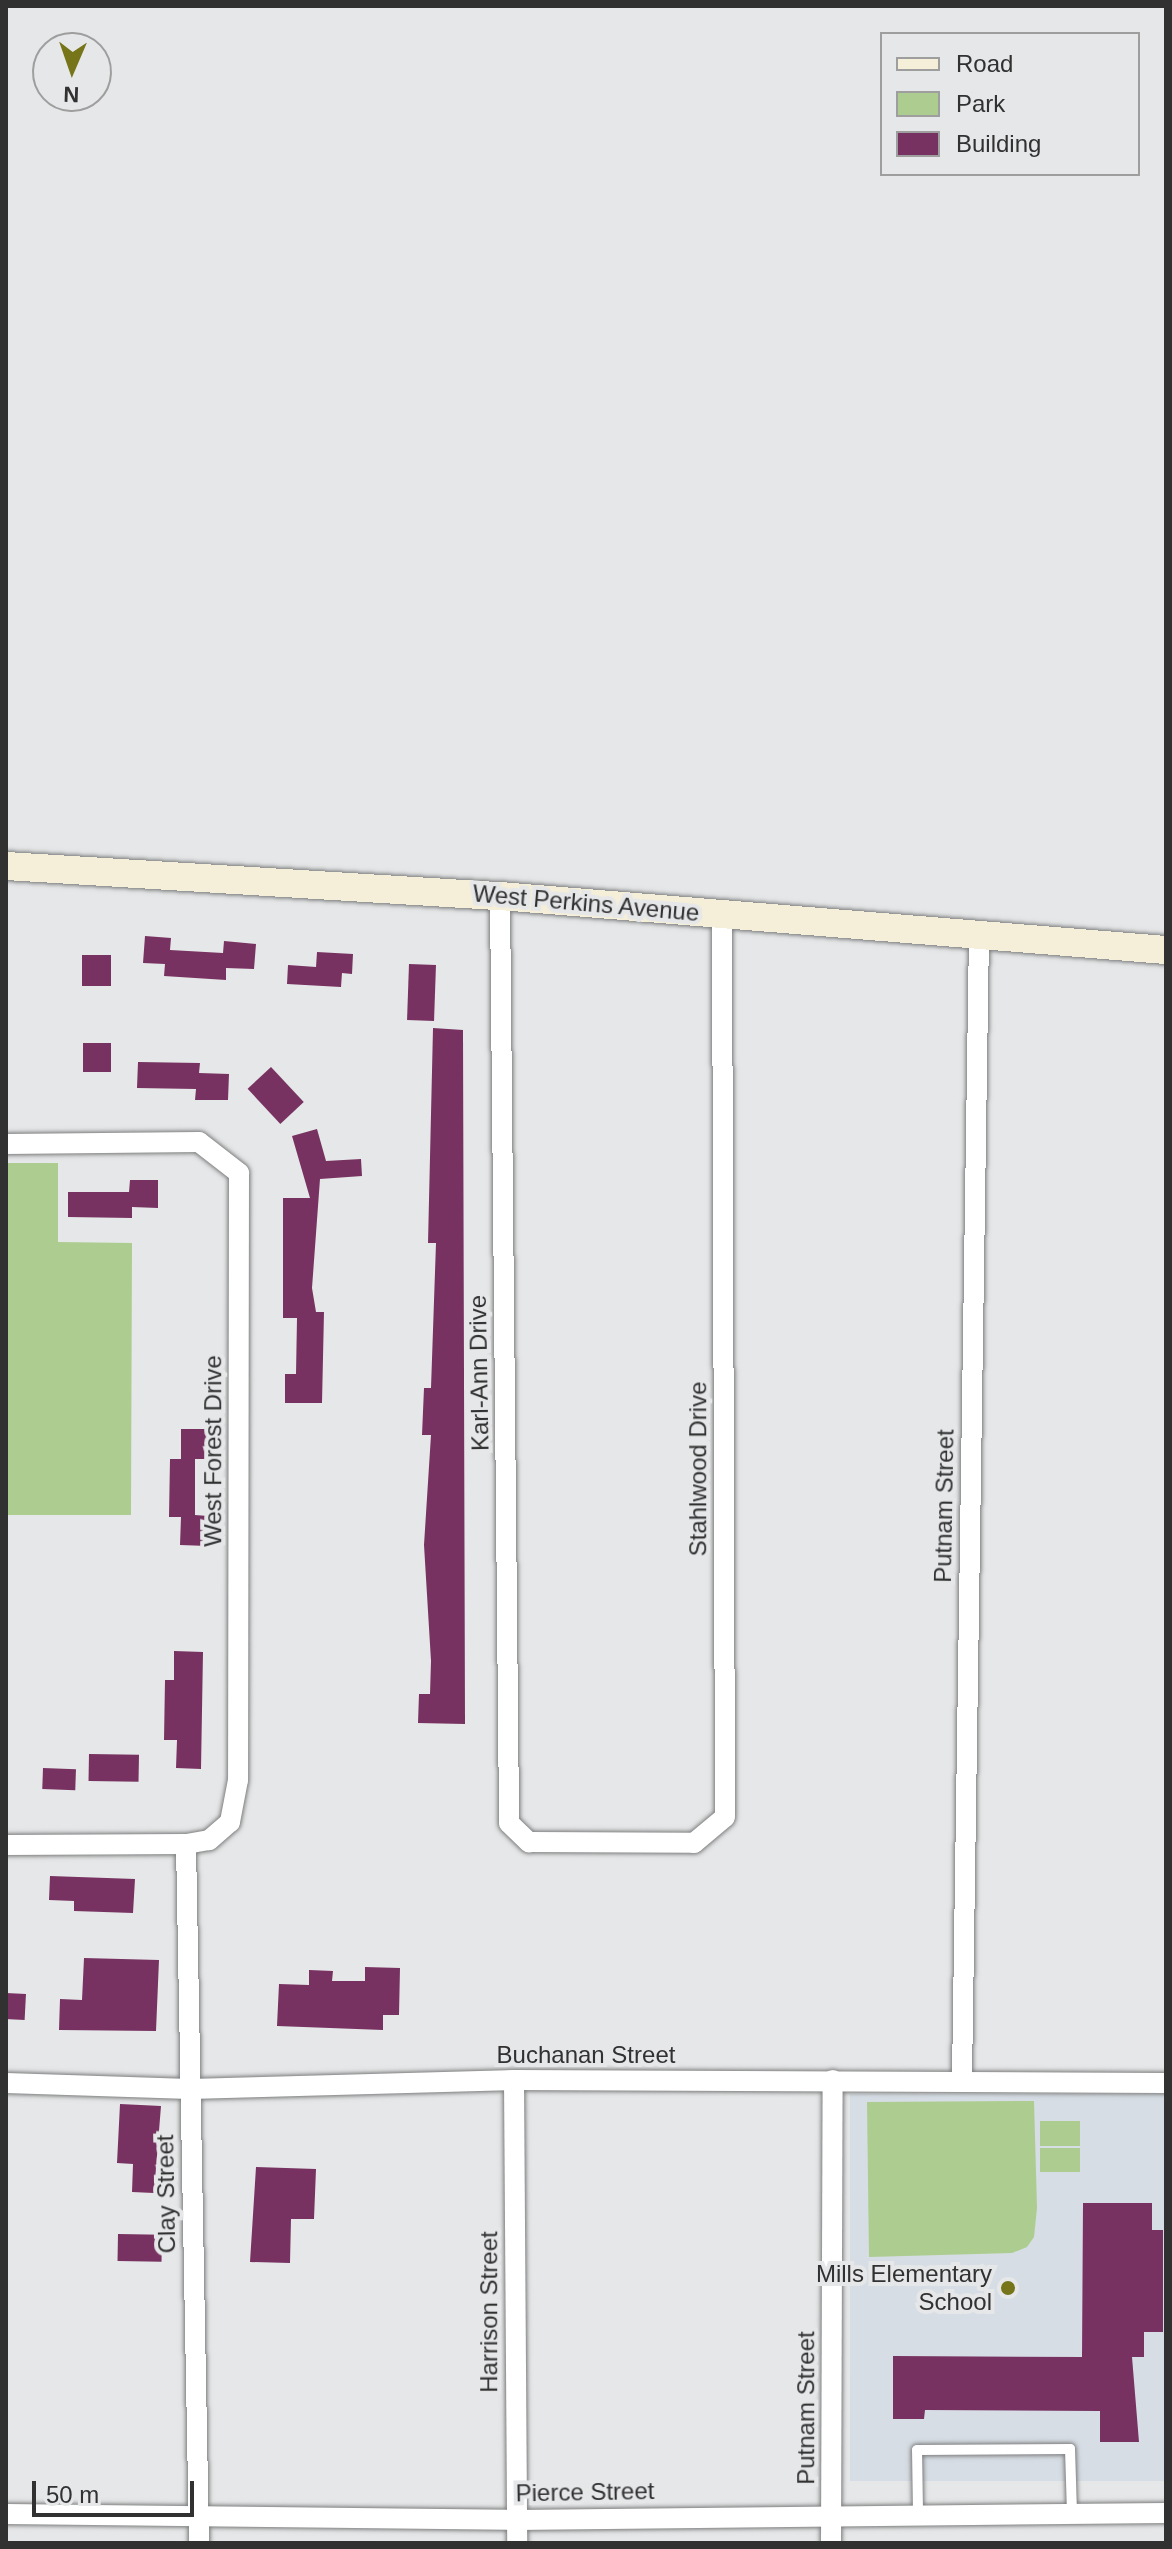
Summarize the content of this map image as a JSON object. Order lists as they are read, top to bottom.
{
  "streets": {
    "main road": ["West Perkins Avenue"],
    "street": [
      "Karl-Ann Drive",
      "West Forest Drive",
      "Stahlwood Drive",
      "Putnam Street",
      "Buchanan Street",
      "Clay Street",
      "Harrison Street",
      "Pierce Street"
    ]
  },
  "crossings": [
    ["West Perkins Avenue", "Karl-Ann Drive"],
    ["West Perkins Avenue", "Stahlwood Drive"],
    ["West Perkins Avenue", "Putnam Street"],
    ["Karl-Ann Drive", "Stahlwood Drive"],
    ["West Forest Drive", "Clay Street"],
    ["Putnam Street", "Buchanan Street"],
    ["Putnam Street", "Pierce Street"],
    ["Buchanan Street", "Clay Street"],
    ["Buchanan Street", "Harrison Street"],
    ["Clay Street", "Pierce Street"],
    ["Harrison Street", "Pierce Street"]
  ],
  "places": ["Mills Elementary School"],
  "legend": ["Road", "Park", "Building"],
  "scale_bar": "50 m",
  "north": "bottom"
}
